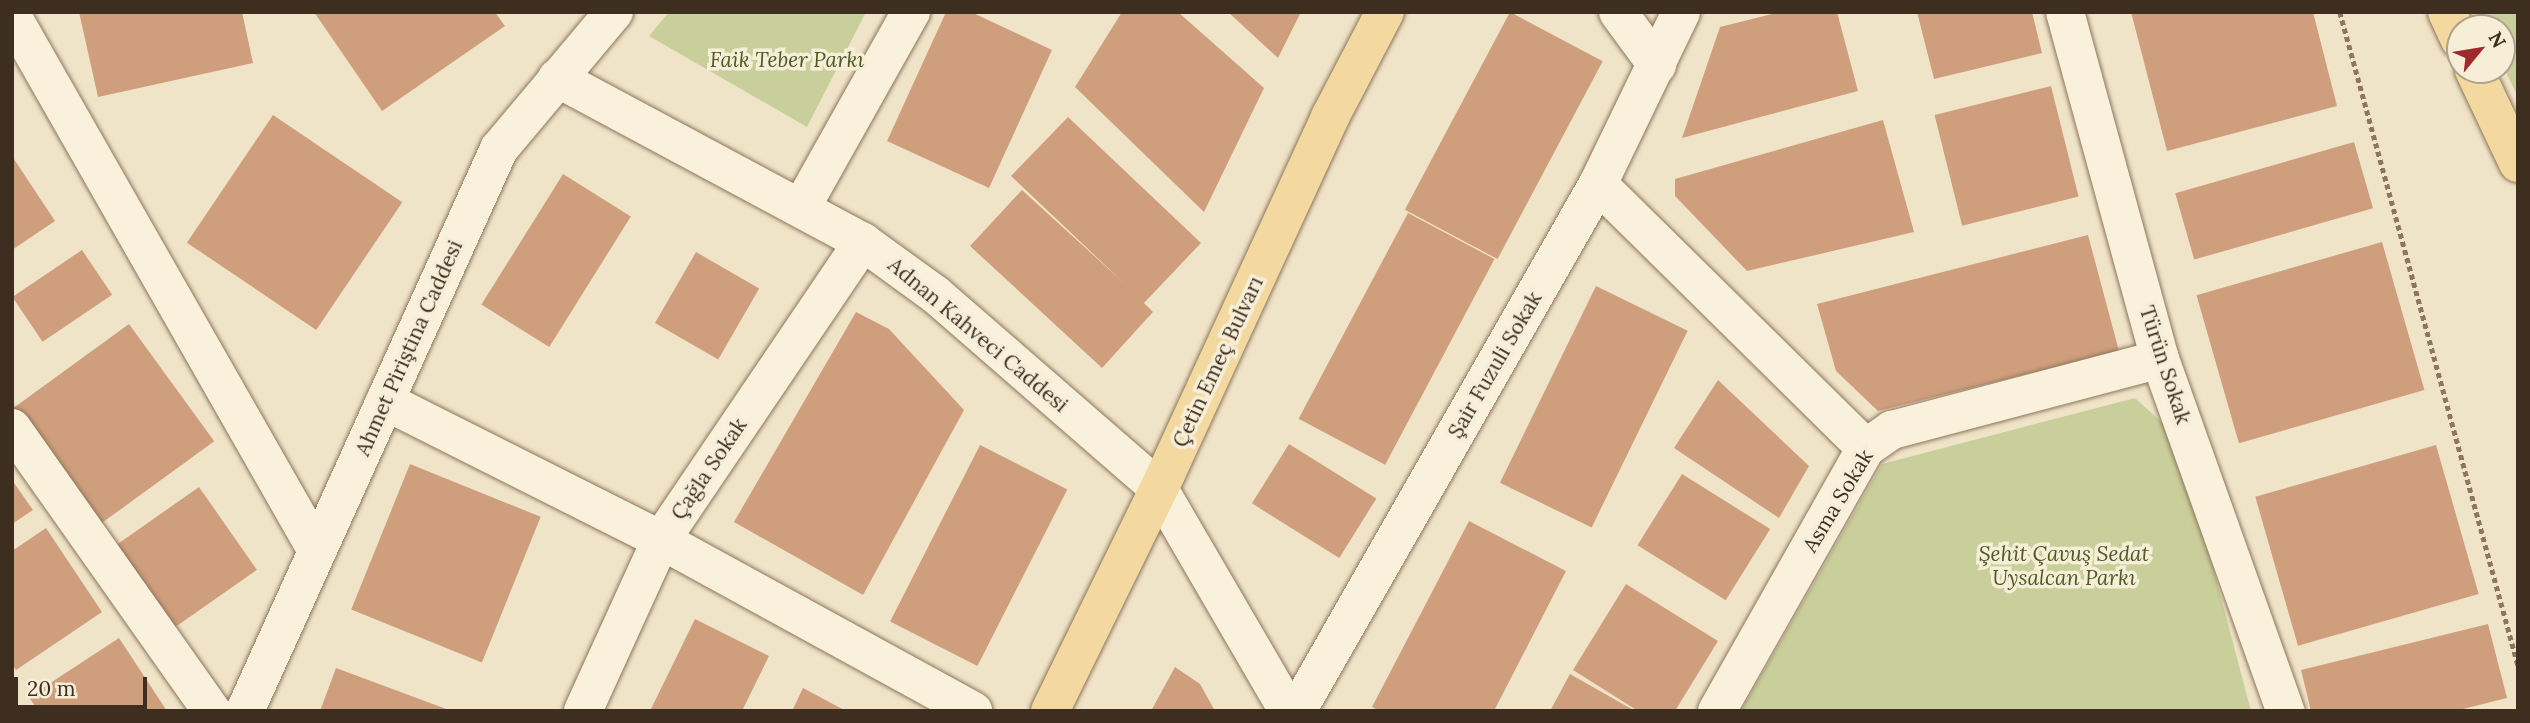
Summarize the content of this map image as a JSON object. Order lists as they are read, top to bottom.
{
  "streets": {
    "main road": ["Çetin Emeç Bulvarı"],
    "street": [
      "Adnan Kahveci Caddesi",
      "Ahmet Piriştina Caddesi",
      "Şair Fuzuli Sokak",
      "Türün Sokak",
      "Çağla Sokak",
      "Asma Sokak"
    ]
  },
  "crossings": [
    ["Adnan Kahveci Caddesi", "Ahmet Piriştina Caddesi"],
    ["Adnan Kahveci Caddesi", "Çetin Emeç Bulvarı"],
    ["Adnan Kahveci Caddesi", "Çağla Sokak"],
    ["Türün Sokak", "Asma Sokak"]
  ],
  "parks": ["Faik Teber Parkı", "Şehit Çavuş Sedat Uysalcan Parkı"],
  "scale_bar": "20 m",
  "north": "top right"
}
